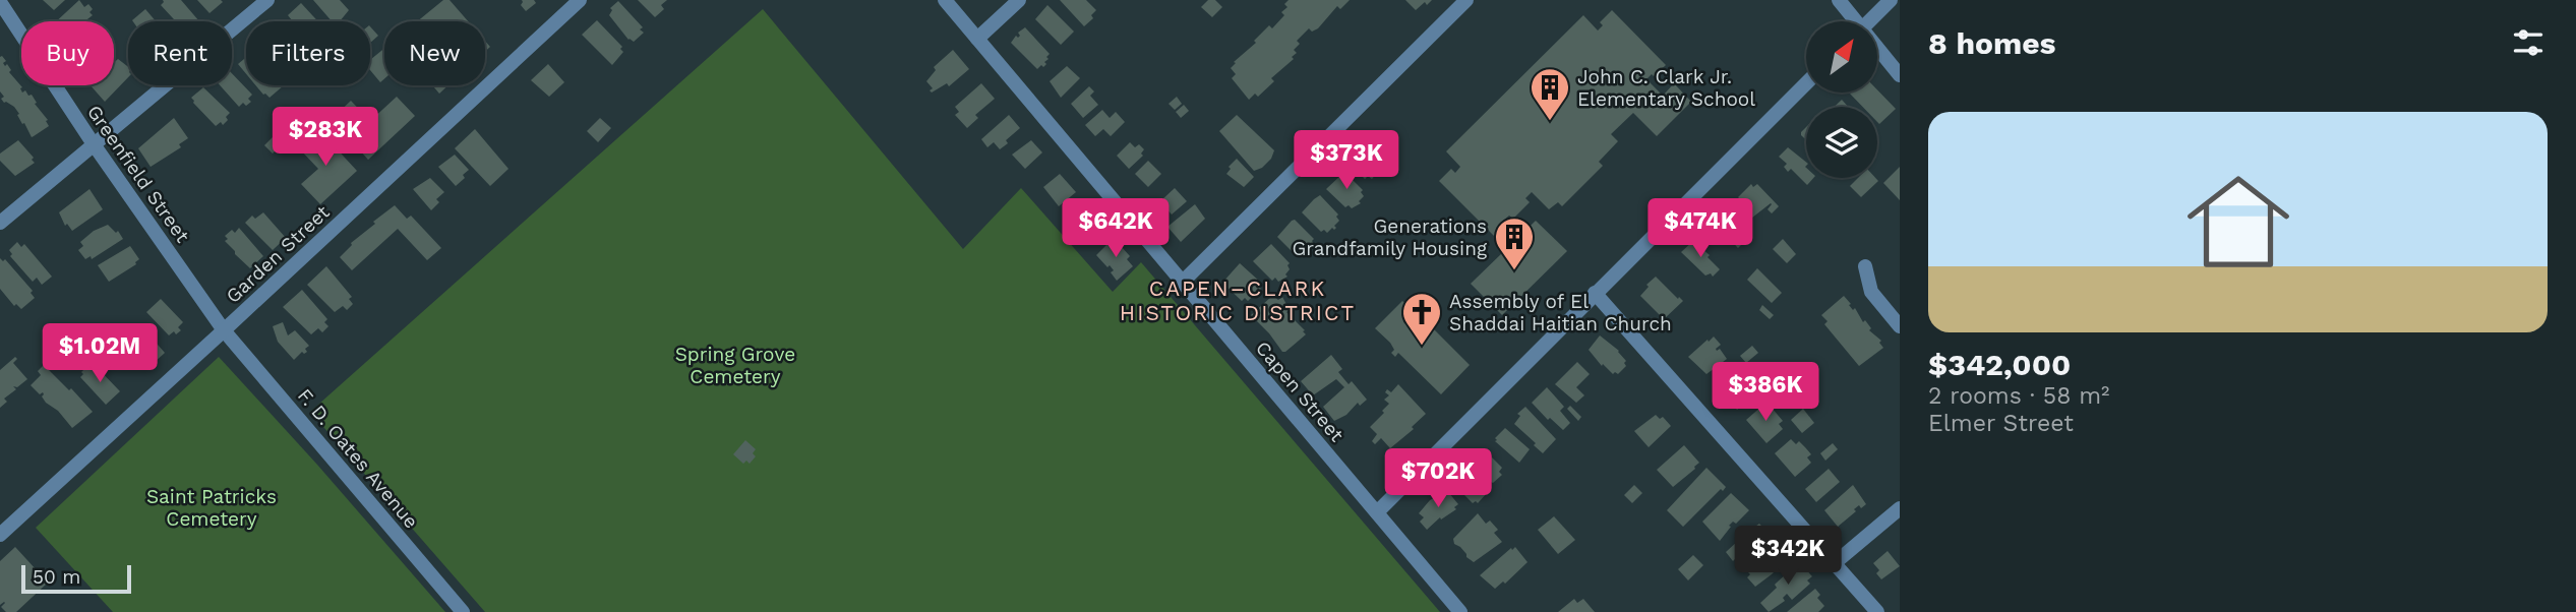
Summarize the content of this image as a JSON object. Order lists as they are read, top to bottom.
{
  "streets": {
    "street": [
      "Greenfield Street",
      "Garden Street",
      "Capen Street",
      "F. D. Oates Avenue"
    ]
  },
  "crossings": [
    ["Greenfield Street", "Garden Street"],
    ["Greenfield Street", "F. D. Oates Avenue"],
    ["Garden Street", "F. D. Oates Avenue"]
  ],
  "districts": ["CAPEN–CLARK HISTORIC DISTRICT"],
  "parks": ["Spring Grove Cemetery", "Saint Patricks Cemetery"],
  "places": {
    "building": ["John C. Clark Jr. Elementary School", "Generations Grandfamily Housing"],
    "church": ["Assembly of El Shaddai Haitian Church"]
  },
  "scale_bar": "50 m",
  "north": "top right",
  "page": {
    "heading": "8 homes",
    "chip": [
      "Buy",
      "Rent",
      "Filters",
      "New"
    ],
    "list": [
      {
        "name": "$342,000",
        "note": "2 rooms · 58 m² · Elmer Street"
      }
    ],
    "price": [
      "$283K",
      "$373K",
      "$642K",
      "$474K",
      "$1.02M",
      "$386K",
      "$702K",
      "$342K"
    ],
    "scale": "50 m"
  }
}
